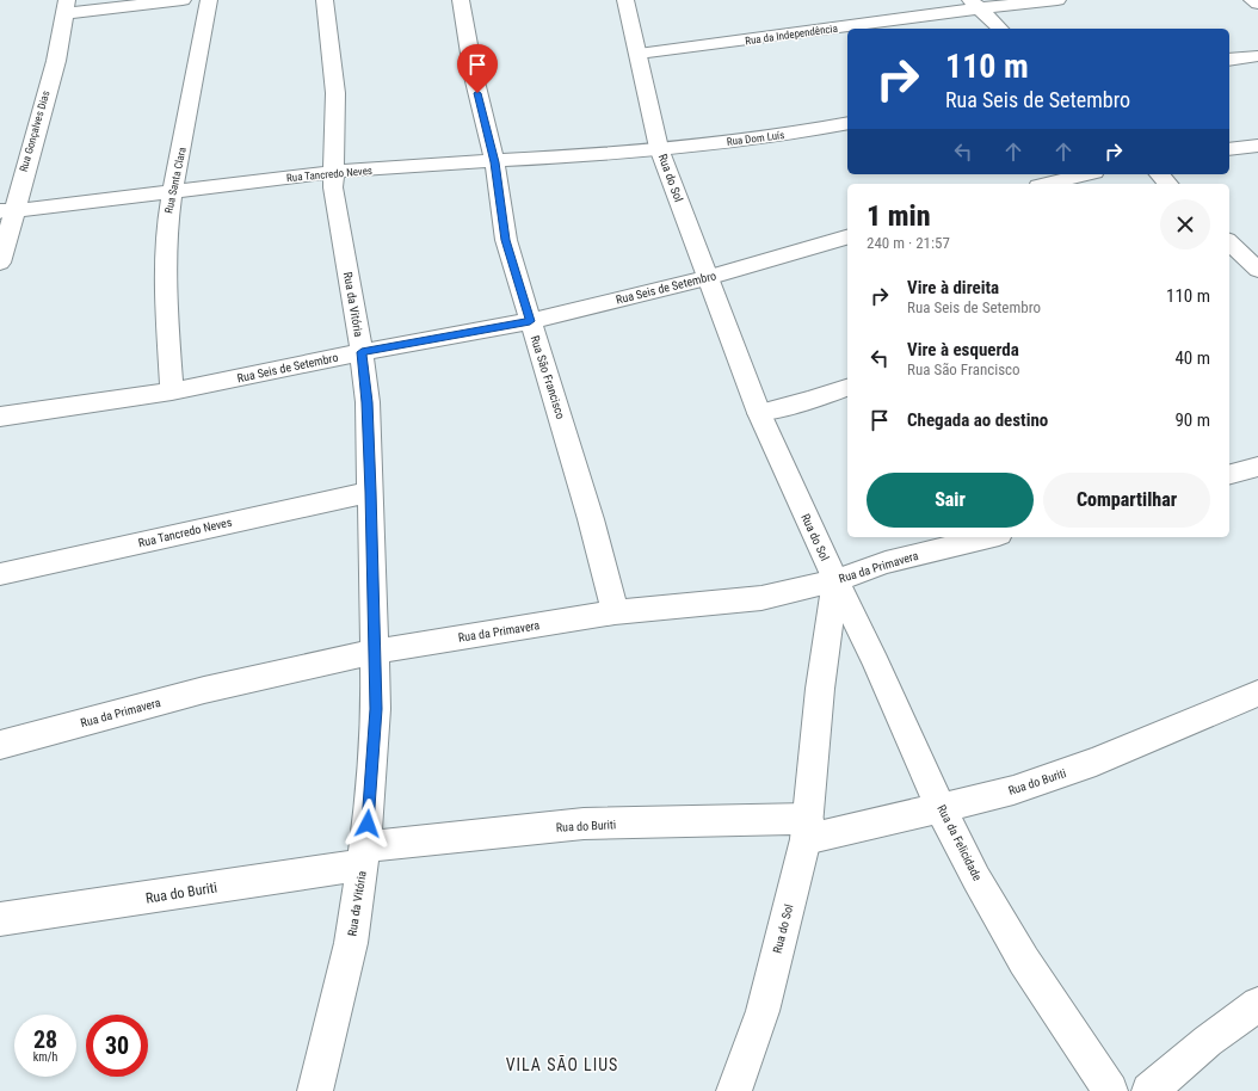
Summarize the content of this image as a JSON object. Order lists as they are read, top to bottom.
{
  "streets": {
    "street": [
      "Rua da Independência",
      "Rua Gonçalves Dias",
      "Rua Dom Luís",
      "Rua Tancredo Neves",
      "Rua do Sol",
      "Rua Santa Clara",
      "Rua Seis de Setembro",
      "Rua da Vitória",
      "Rua São Francisco",
      "Rua da Primavera",
      "Rua do Buriti",
      "Rua da Felicidade"
    ]
  },
  "crossings": [
    ["Rua da Independência", "Rua do Sol"],
    ["Rua Gonçalves Dias", "Rua Tancredo Neves"],
    ["Rua Dom Luís", "Rua Tancredo Neves"],
    ["Rua Dom Luís", "Rua do Sol"],
    ["Rua Tancredo Neves", "Rua do Sol"],
    ["Rua Tancredo Neves", "Rua Santa Clara"],
    ["Rua Tancredo Neves", "Rua da Vitória"],
    ["Rua Tancredo Neves", "Rua São Francisco"],
    ["Rua do Sol", "Rua Seis de Setembro"],
    ["Rua do Sol", "Rua da Primavera"],
    ["Rua do Sol", "Rua do Buriti"],
    ["Rua do Sol", "Rua da Felicidade"],
    ["Rua Santa Clara", "Rua Seis de Setembro"],
    ["Rua Seis de Setembro", "Rua da Vitória"],
    ["Rua Seis de Setembro", "Rua São Francisco"],
    ["Rua da Vitória", "Rua da Primavera"],
    ["Rua da Vitória", "Rua do Buriti"],
    ["Rua São Francisco", "Rua da Primavera"],
    ["Rua da Primavera", "Rua da Felicidade"],
    ["Rua do Buriti", "Rua da Felicidade"]
  ],
  "districts": ["VILA SÃO LIUS"],
  "page": {
    "turn": ["110 m", "Rua Seis de Setembro"],
    "heading": ["1 min", "240 m · 21:57"],
    "list": [
      {
        "name": "Vire à direita",
        "note": "Rua Seis de Setembro",
        "value": "110 m"
      },
      {
        "name": "Vire à esquerda",
        "note": "Rua São Francisco",
        "value": "40 m"
      },
      {
        "name": "Chegada ao destino",
        "value": "90 m"
      }
    ],
    "buttons": ["Sair", "Compartilhar"],
    "speed": "28 km/h",
    "limit": "30"
  }
}
